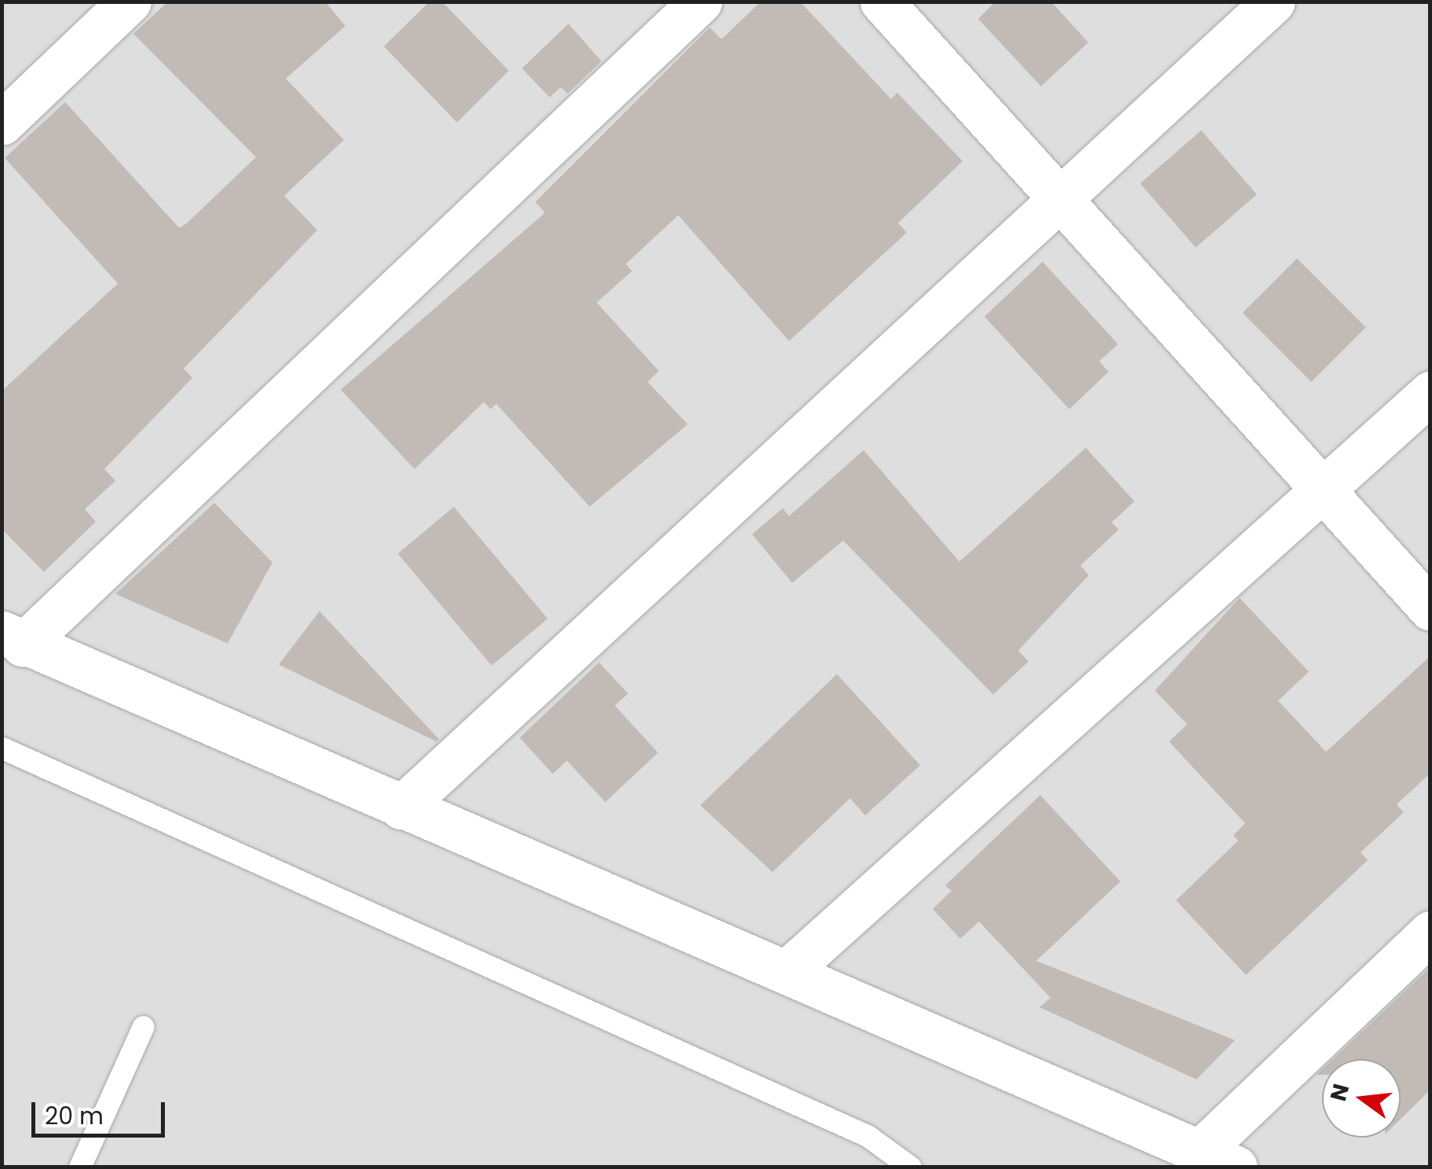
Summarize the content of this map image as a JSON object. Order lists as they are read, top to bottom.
{
  "scale_bar": "20 m",
  "north": "left"
}
